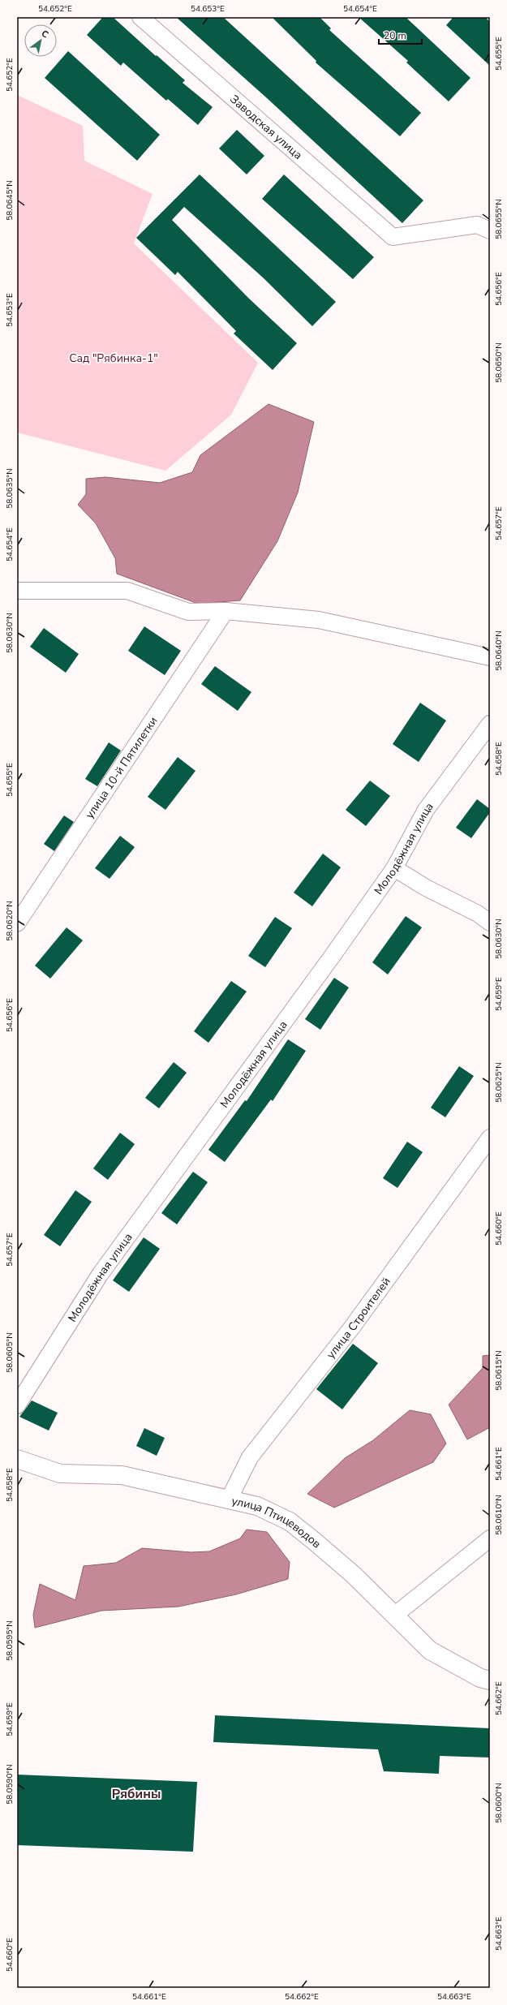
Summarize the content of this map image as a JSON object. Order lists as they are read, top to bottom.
{
  "streets": {
    "street": [
      "Заводская улица",
      "улица 10-й Пятилетки",
      "Молодёжная улица",
      "улица Строителей",
      "улица Птицеводов"
    ]
  },
  "crossings": [
    ["улица Строителей", "улица Птицеводов"]
  ],
  "districts": ["Рябины"],
  "parks": ["Сад \"Рябинка-1\""],
  "scale_bar": "20 m",
  "north": "top right",
  "coordinates": [
    "54.652°E",
    "54.653°E",
    "54.654°E",
    "54.655°E",
    "58.0645°N",
    "58.0655°N",
    "54.656°E",
    "58.0650°N",
    "58.0635°N",
    "54.657°E",
    "58.0630°N",
    "58.0640°N",
    "54.658°E",
    "58.0620°N",
    "54.659°E",
    "58.0625°N",
    "54.660°E",
    "58.0605°N",
    "58.0615°N",
    "54.661°E",
    "58.0610°N",
    "58.0595°N",
    "54.662°E",
    "58.0590°N",
    "58.0600°N",
    "54.663°E"
  ]
}
